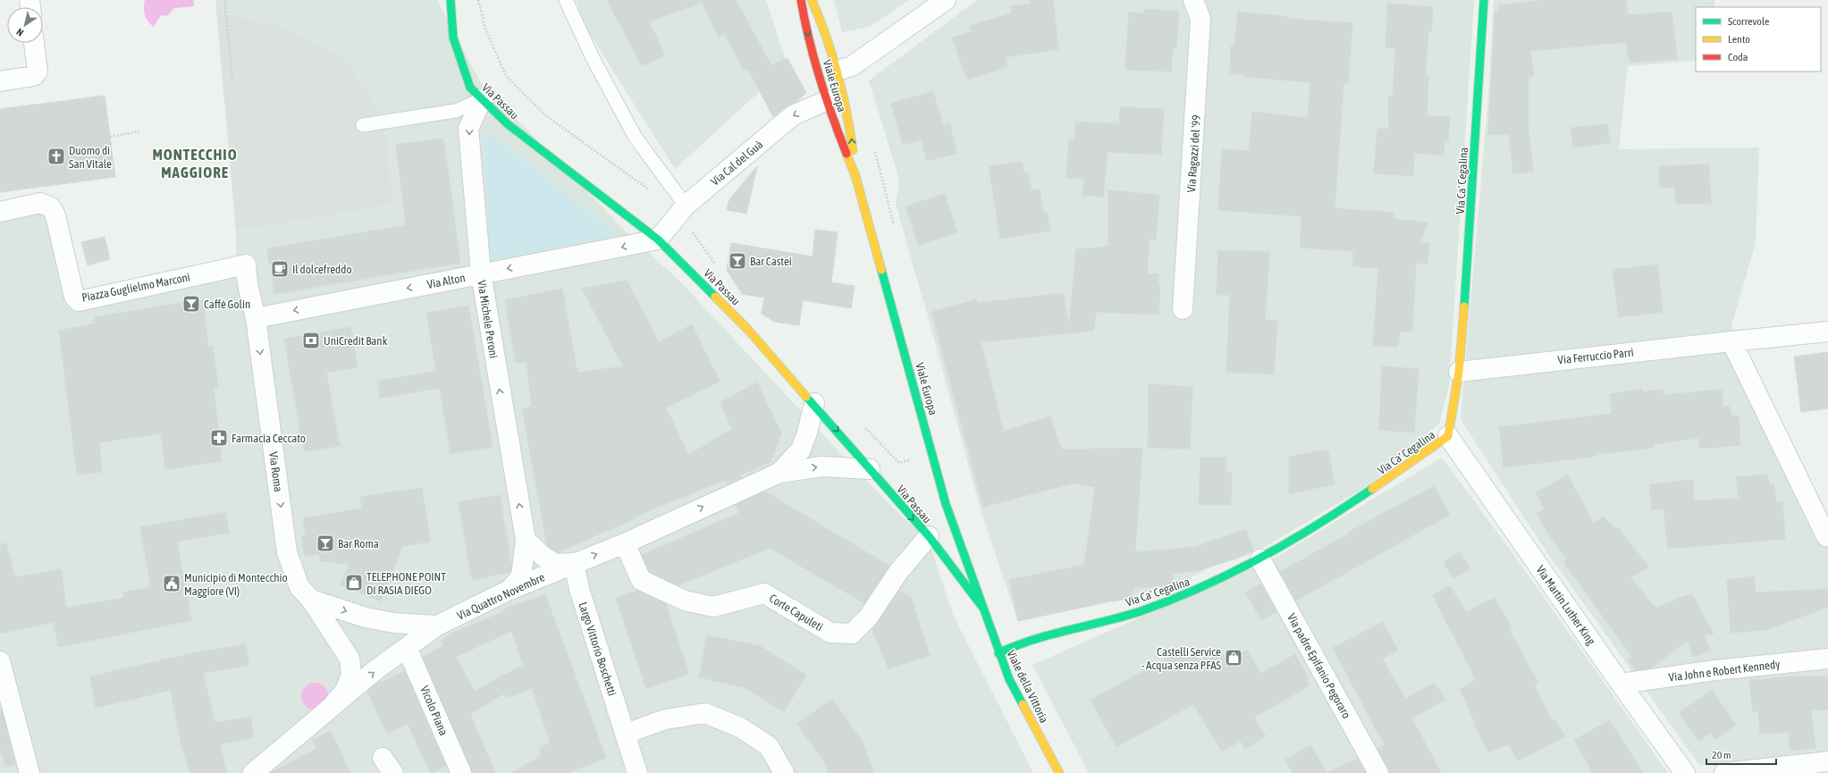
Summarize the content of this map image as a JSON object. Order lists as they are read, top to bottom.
{
  "streets": {
    "street": [
      "Viale Europa",
      "Via Passau",
      "Via Ragazzi del '99",
      "Via Cal del Guà",
      "Via Ca' Cegalina",
      "Via Alton",
      "Piazza Guglielmo Marconi",
      "Via Michele Peroni",
      "Via Ferruccio Parri",
      "Via Roma",
      "Via Quattro Novembre",
      "Via Martin Luther King",
      "Corte Capuleti",
      "Largo Vittorio Boschetti",
      "Via padre Epifanio Pegoraro",
      "Via John e Robert Kennedy",
      "Viale della Vittoria",
      "Vicolo Piana"
    ]
  },
  "crossings": [
    ["Viale Europa", "Via Passau"],
    ["Viale Europa", "Via Cal del Guà"],
    ["Viale Europa", "Viale della Vittoria"],
    ["Via Passau", "Via Cal del Guà"],
    ["Via Passau", "Via Alton"],
    ["Via Passau", "Via Michele Peroni"],
    ["Via Passau", "Via Quattro Novembre"],
    ["Via Passau", "Corte Capuleti"],
    ["Via Passau", "Viale della Vittoria"],
    ["Via Cal del Guà", "Via Alton"],
    ["Via Ca' Cegalina", "Via Ferruccio Parri"],
    ["Via Ca' Cegalina", "Via Martin Luther King"],
    ["Via Ca' Cegalina", "Via padre Epifanio Pegoraro"],
    ["Via Ca' Cegalina", "Viale della Vittoria"],
    ["Via Alton", "Piazza Guglielmo Marconi"],
    ["Via Alton", "Via Michele Peroni"],
    ["Via Alton", "Via Roma"],
    ["Piazza Guglielmo Marconi", "Via Roma"],
    ["Via Michele Peroni", "Via Quattro Novembre"],
    ["Via Roma", "Via Quattro Novembre"],
    ["Via Quattro Novembre", "Corte Capuleti"],
    ["Via Quattro Novembre", "Largo Vittorio Boschetti"],
    ["Via Quattro Novembre", "Vicolo Piana"],
    ["Via Martin Luther King", "Via John e Robert Kennedy"]
  ],
  "one_way": [
    "Via Cal del Guà",
    "Via Alton",
    "Via Roma",
    "Via Quattro Novembre"
  ],
  "districts": ["MONTECCHIO MAGGIORE"],
  "places": {
    "church": ["Duomo di San Vitale"],
    "bar": ["Bar Castei", "Caffè Golin", "Bar Roma"],
    "cafe": ["Il dolcefreddo"],
    "bank": ["UniCredit Bank"],
    "pharmacy": ["Farmacia Ceccato"],
    "shop": ["TELEPHONE POINT DI RASIA DIEGO", "Castelli Service - Acqua senza PFAS"],
    "public building": ["Municipio di Montecchio Maggiore (VI)"]
  },
  "legend": ["Scorrevole", "Lento", "Coda"],
  "scale_bar": "20 m",
  "north": "bottom left"
}
